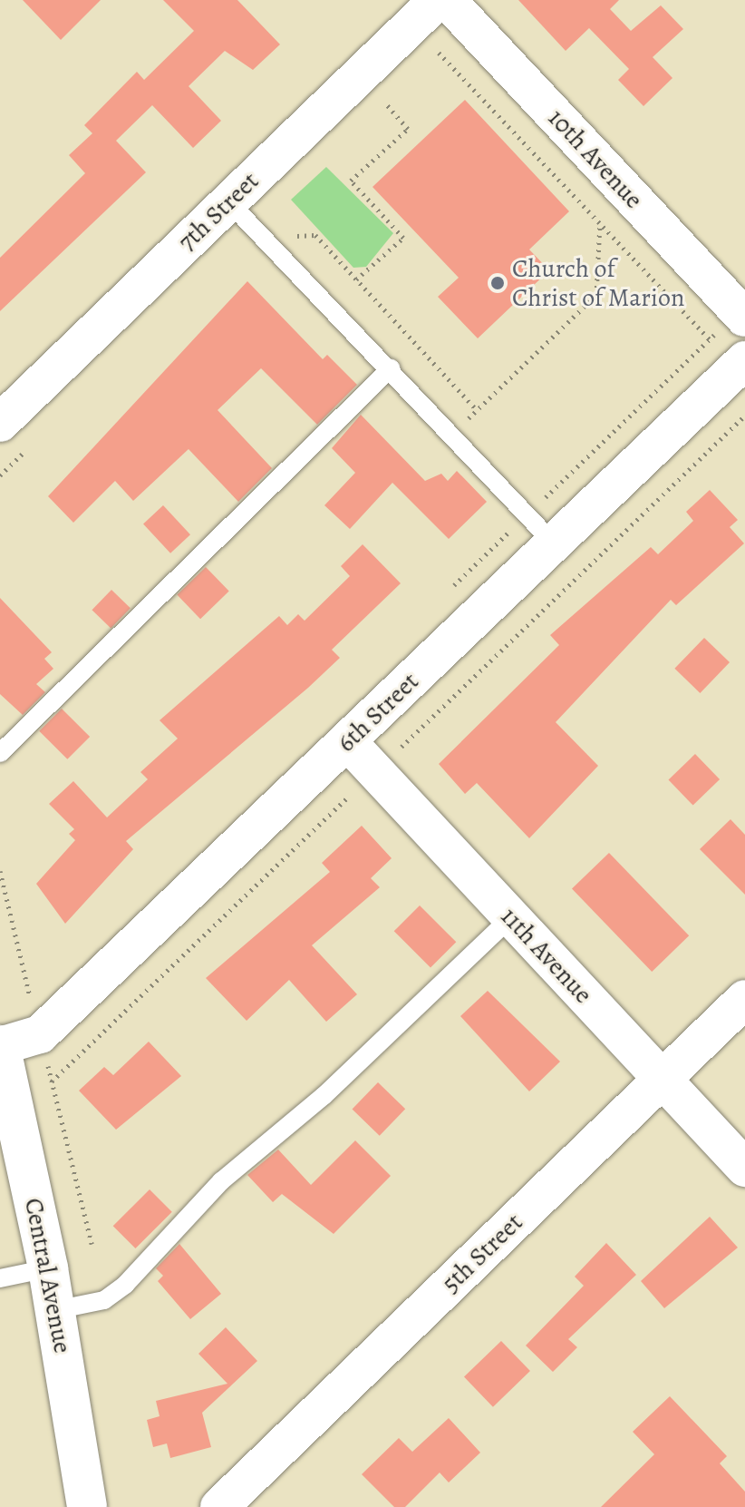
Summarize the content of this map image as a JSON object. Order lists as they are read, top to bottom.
{
  "streets": {
    "street": [
      "10th Avenue",
      "7th Street",
      "6th Street",
      "11th Avenue",
      "5th Street",
      "Central Avenue"
    ]
  },
  "crossings": [
    ["6th Street", "11th Avenue"],
    ["6th Street", "Central Avenue"],
    ["11th Avenue", "5th Street"]
  ],
  "places": ["Church of Christ of Marion"]
}
